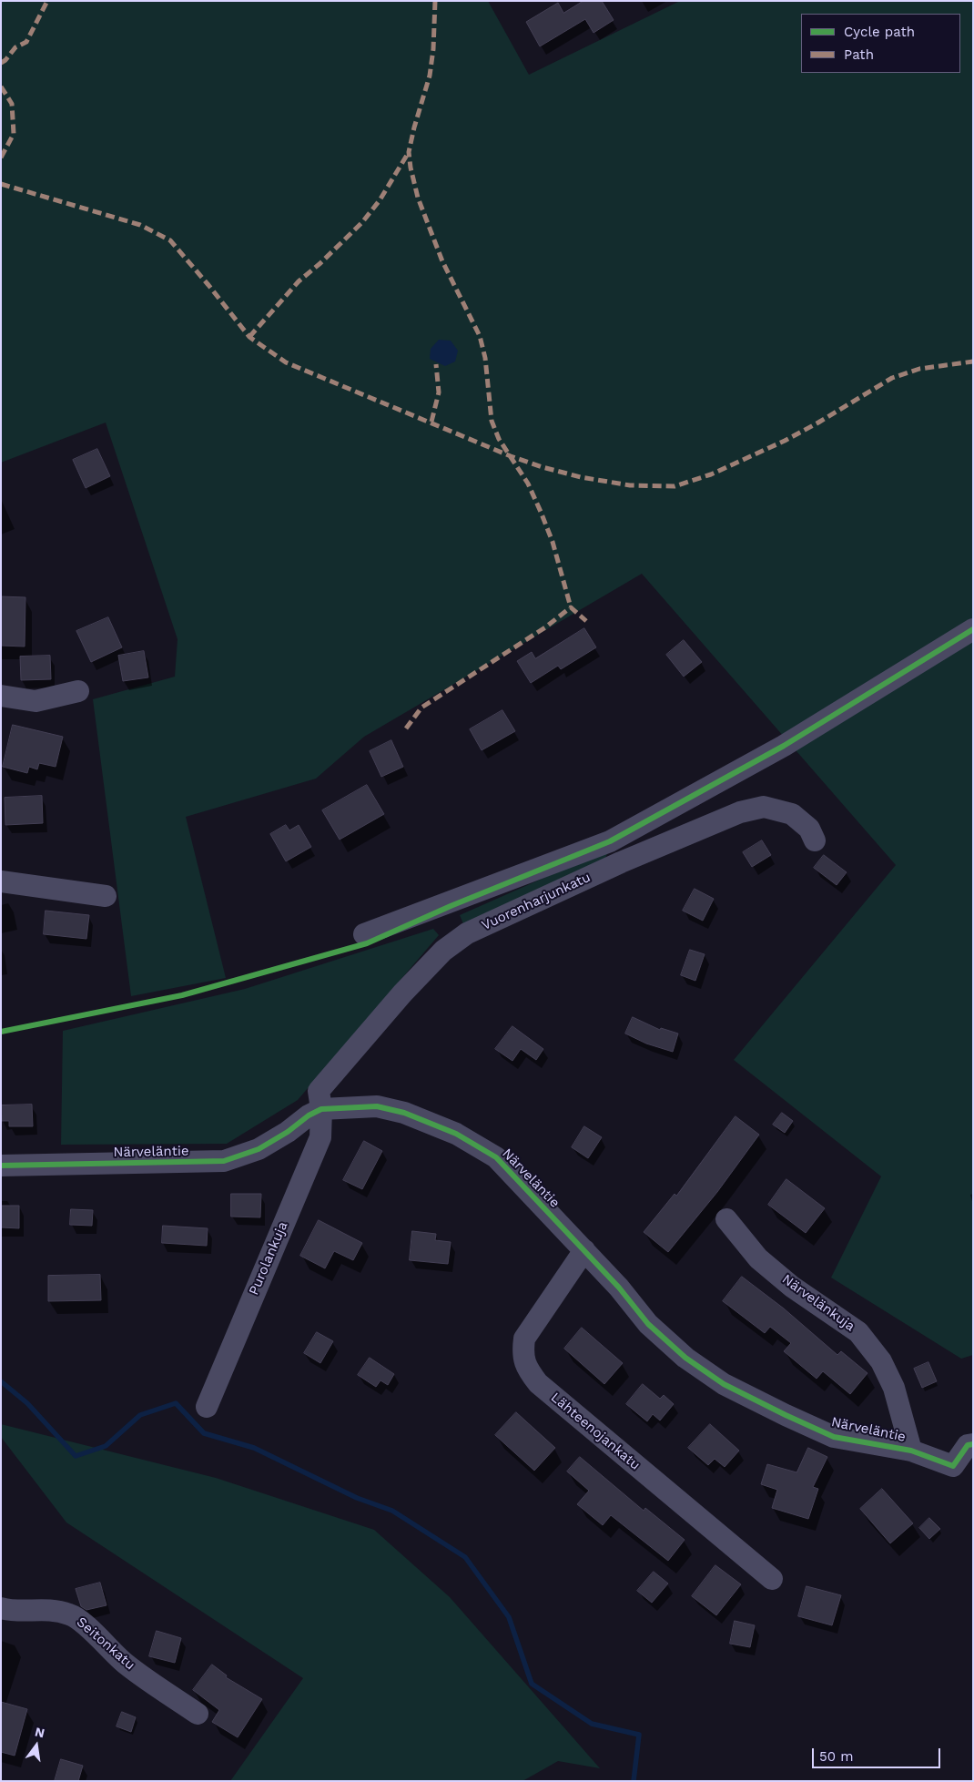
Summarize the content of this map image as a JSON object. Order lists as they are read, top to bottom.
{
  "streets": {
    "street": [
      "Vuorenharjunkatu",
      "Närveläntie",
      "Purolankuja",
      "Närvelänkuja",
      "Lähteenojankatu",
      "Seitonkatu"
    ]
  },
  "crossings": [
    ["Vuorenharjunkatu", "Närveläntie"],
    ["Vuorenharjunkatu", "Purolankuja"],
    ["Närveläntie", "Purolankuja"],
    ["Närveläntie", "Närvelänkuja"],
    ["Närveläntie", "Lähteenojankatu"]
  ],
  "legend": ["Cycle path", "Path"],
  "scale_bar": "50 m",
  "north": "top"
}
